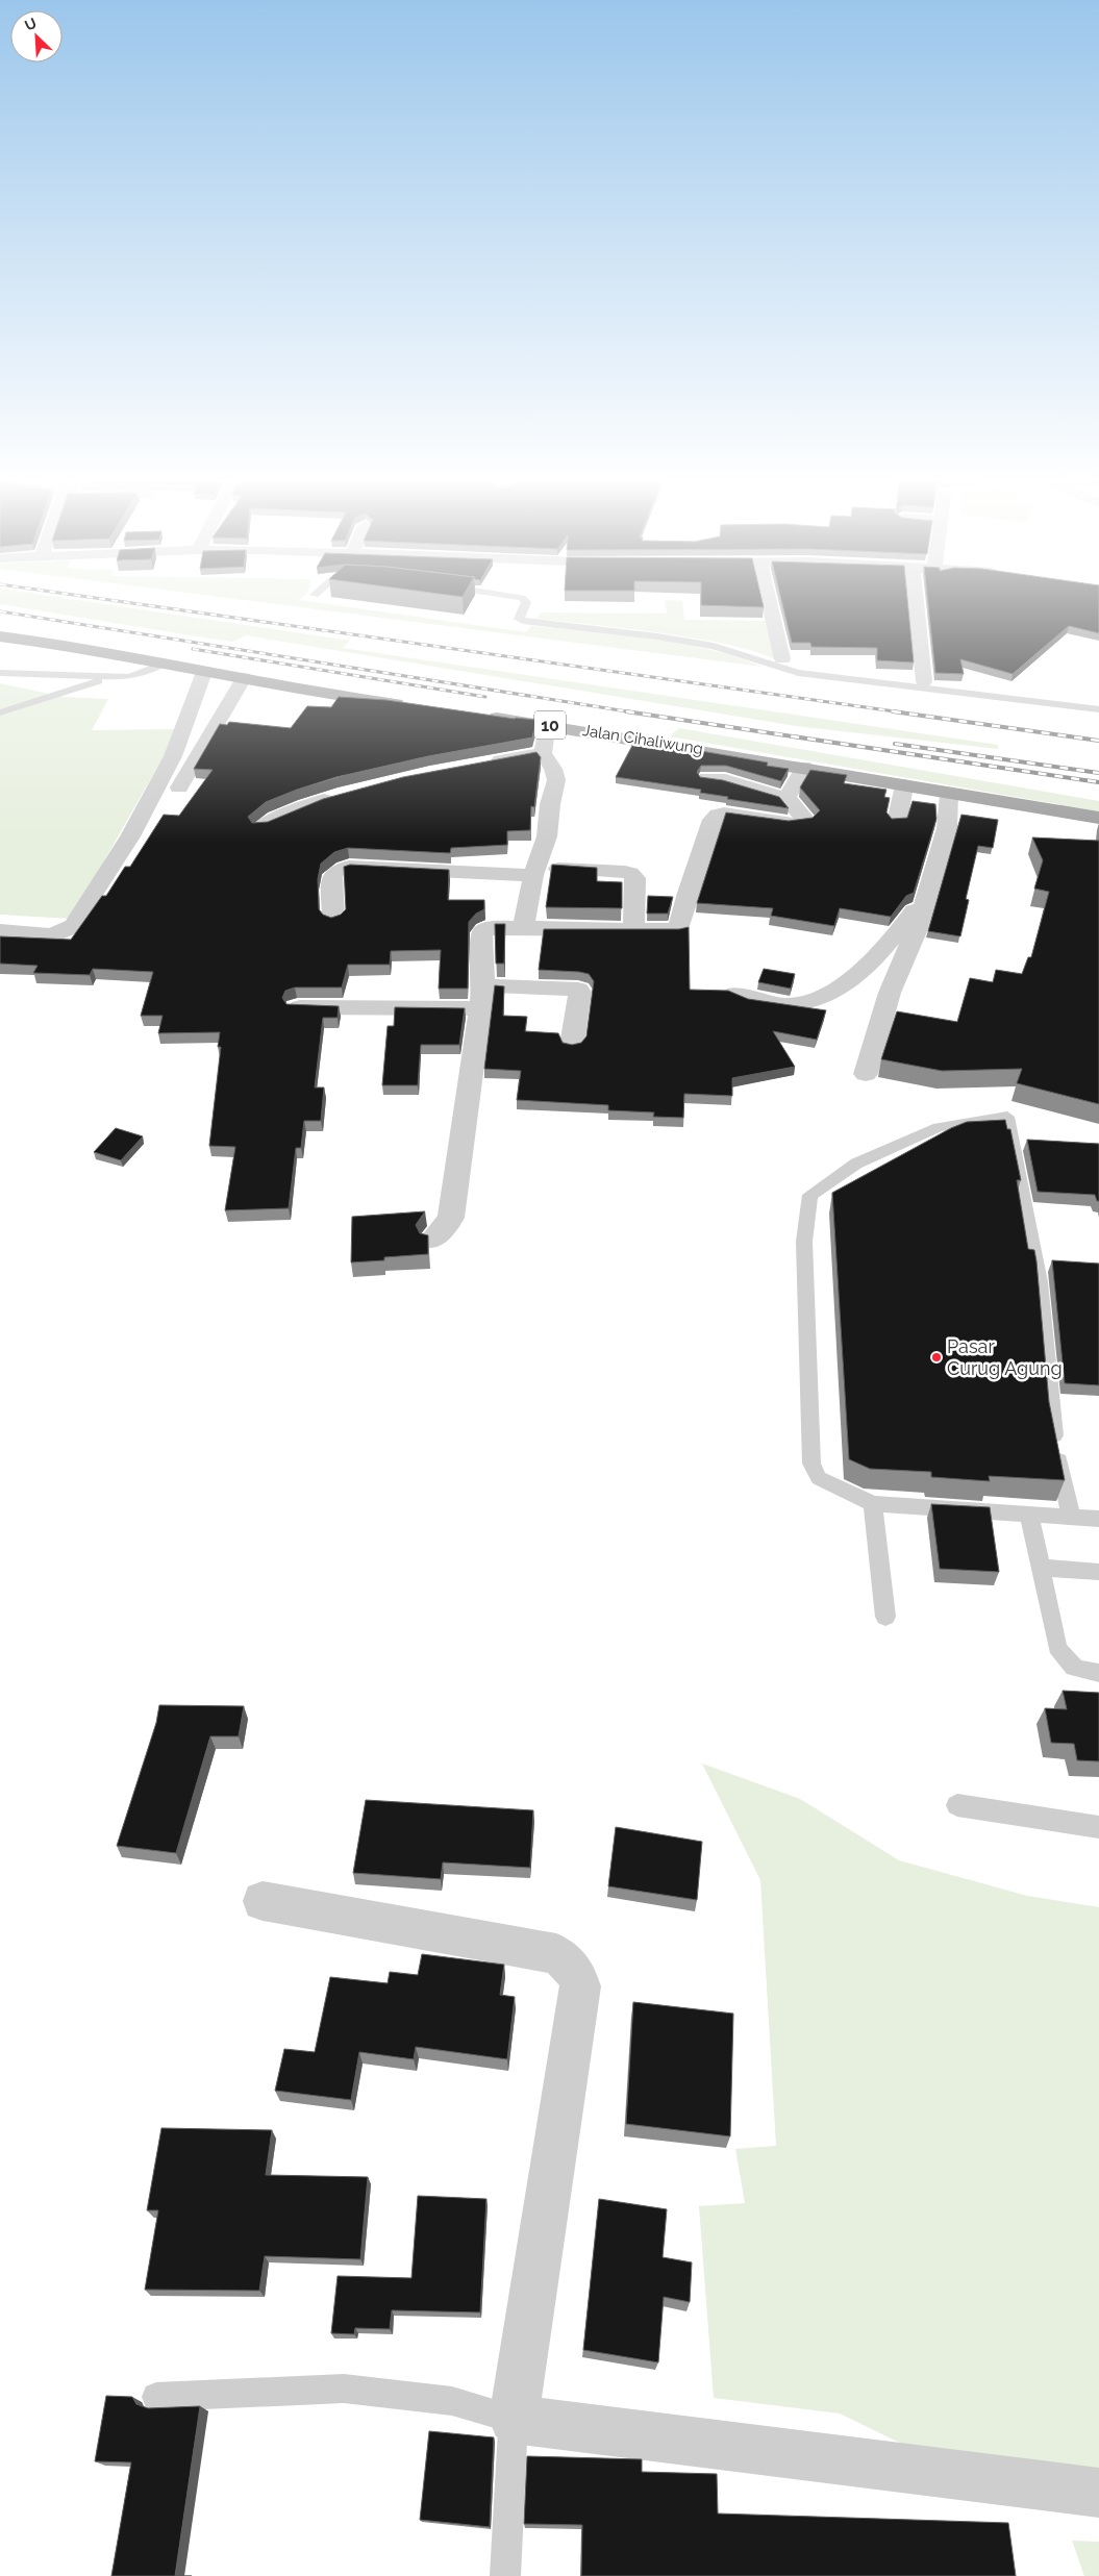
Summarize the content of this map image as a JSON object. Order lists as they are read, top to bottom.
{
  "streets": {
    "highway": ["10", "Jalan Cihaliwung"]
  },
  "places": ["Pasar Curug Agung"],
  "north": "top left"
}
